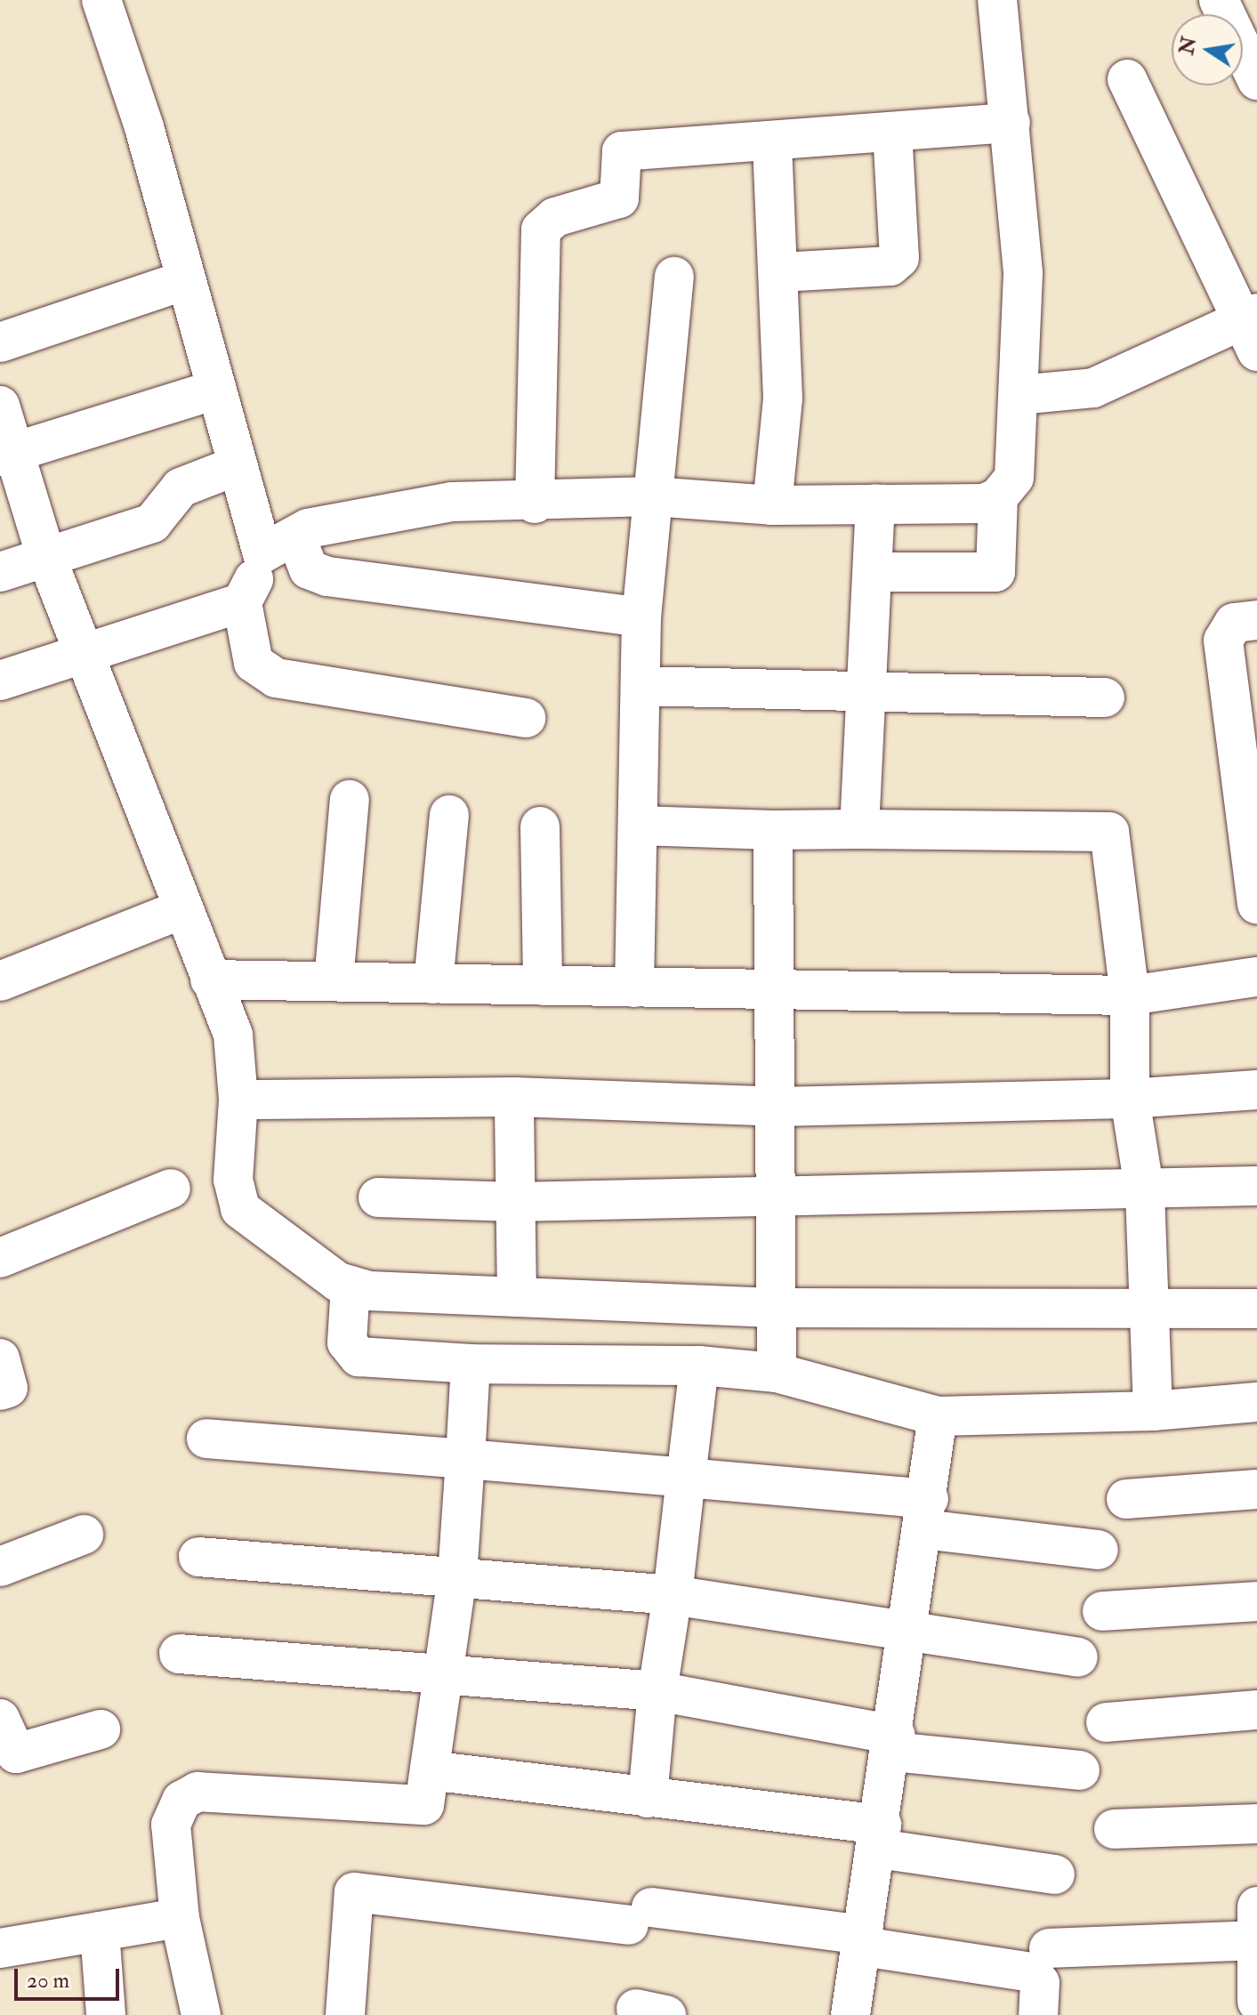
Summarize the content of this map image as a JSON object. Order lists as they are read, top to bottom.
{
  "scale_bar": "20 m",
  "north": "left"
}
